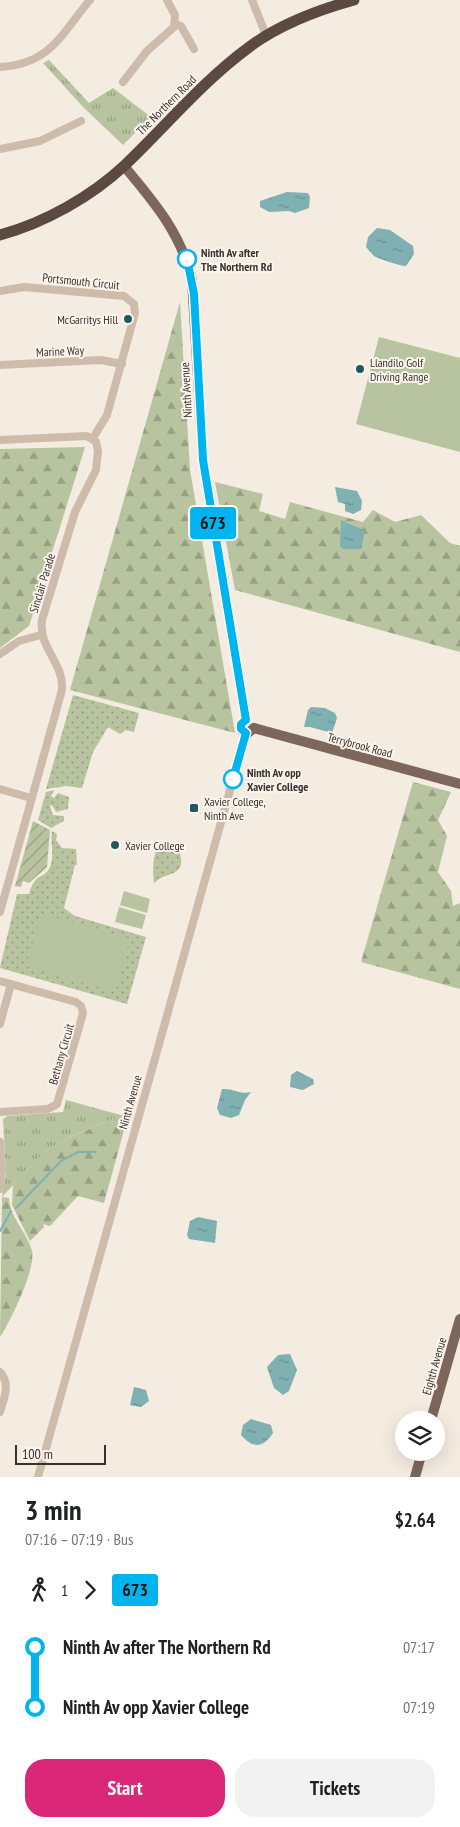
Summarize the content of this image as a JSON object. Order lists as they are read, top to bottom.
{
  "streets": {
    "highway": ["The Northern Road"],
    "main road": ["Ninth Avenue", "Terrybrook Road", "Eighth Avenue"],
    "street": [
      "Portsmouth Circuit",
      "Marine Way",
      "Sinclair Parade",
      "Bethany Circuit"
    ]
  },
  "crossings": [
    ["The Northern Road", "Ninth Avenue"],
    ["Portsmouth Circuit", "Marine Way"],
    ["Portsmouth Circuit", "Sinclair Parade"],
    ["Ninth Avenue", "Terrybrook Road"]
  ],
  "places": {
    "other": [
      "Ninth Av after The Northern Rd",
      "McGarritys Hill",
      "Llandilo Golf Driving Range",
      "Ninth Av opp Xavier College",
      "Xavier College"
    ],
    "transit": ["Xavier College, Ninth Ave"]
  },
  "lines": ["bus line 673"],
  "scale_bar": "100 m",
  "page": {
    "on_map": "673",
    "scale": "100 m",
    "heading": ["3 min", "07:16 – 07:19 · Bus", "$2.64"],
    "legs": ["1", "673"],
    "list": [
      {
        "name": "Ninth Av after The Northern Rd",
        "value": "07:17"
      },
      {
        "name": "Ninth Av opp Xavier College",
        "value": "07:19"
      }
    ],
    "buttons": ["Start", "Tickets"]
  }
}
